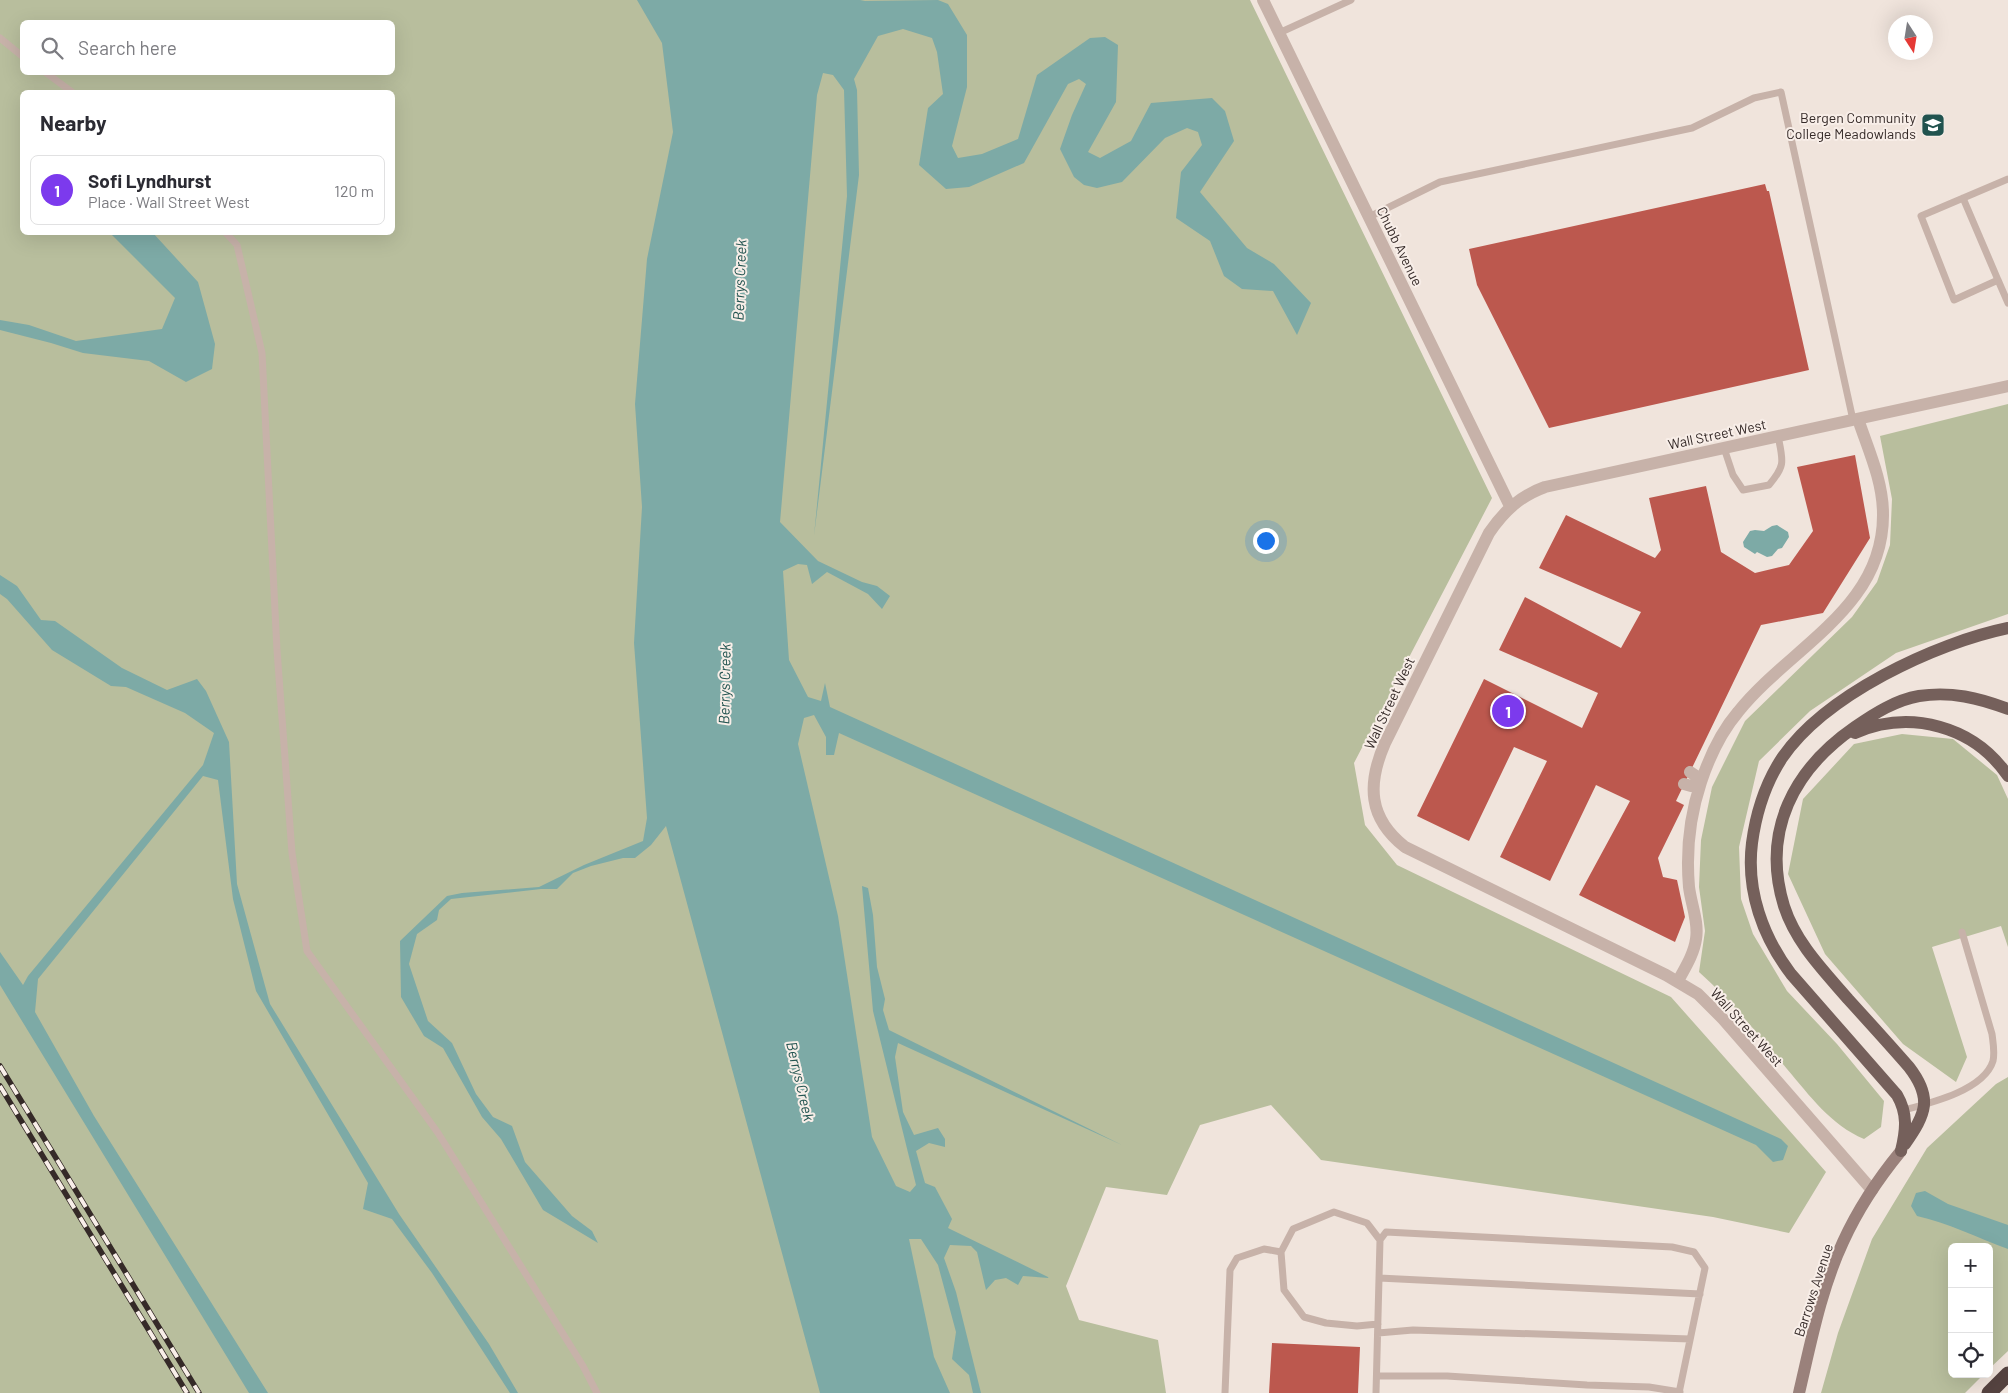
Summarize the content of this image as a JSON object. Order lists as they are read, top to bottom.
{
  "streets": {
    "street": ["Chubb Avenue", "Wall Street West", "Barrows Avenue"]
  },
  "crossings": [
    ["Chubb Avenue", "Wall Street West"],
    ["Wall Street West", "Barrows Avenue"]
  ],
  "water": ["Berrys Creek"],
  "places": {
    "school or university": ["Bergen Community College Meadowlands"]
  },
  "north": "bottom",
  "page": {
    "search": "Search here",
    "heading": "Nearby",
    "list": [
      {
        "mark": "1",
        "name": "Sofi Lyndhurst",
        "note": "Place · Wall Street West",
        "value": "120 m"
      }
    ],
    "pins": "1",
    "map_buttons": ["+", "−"]
  }
}
